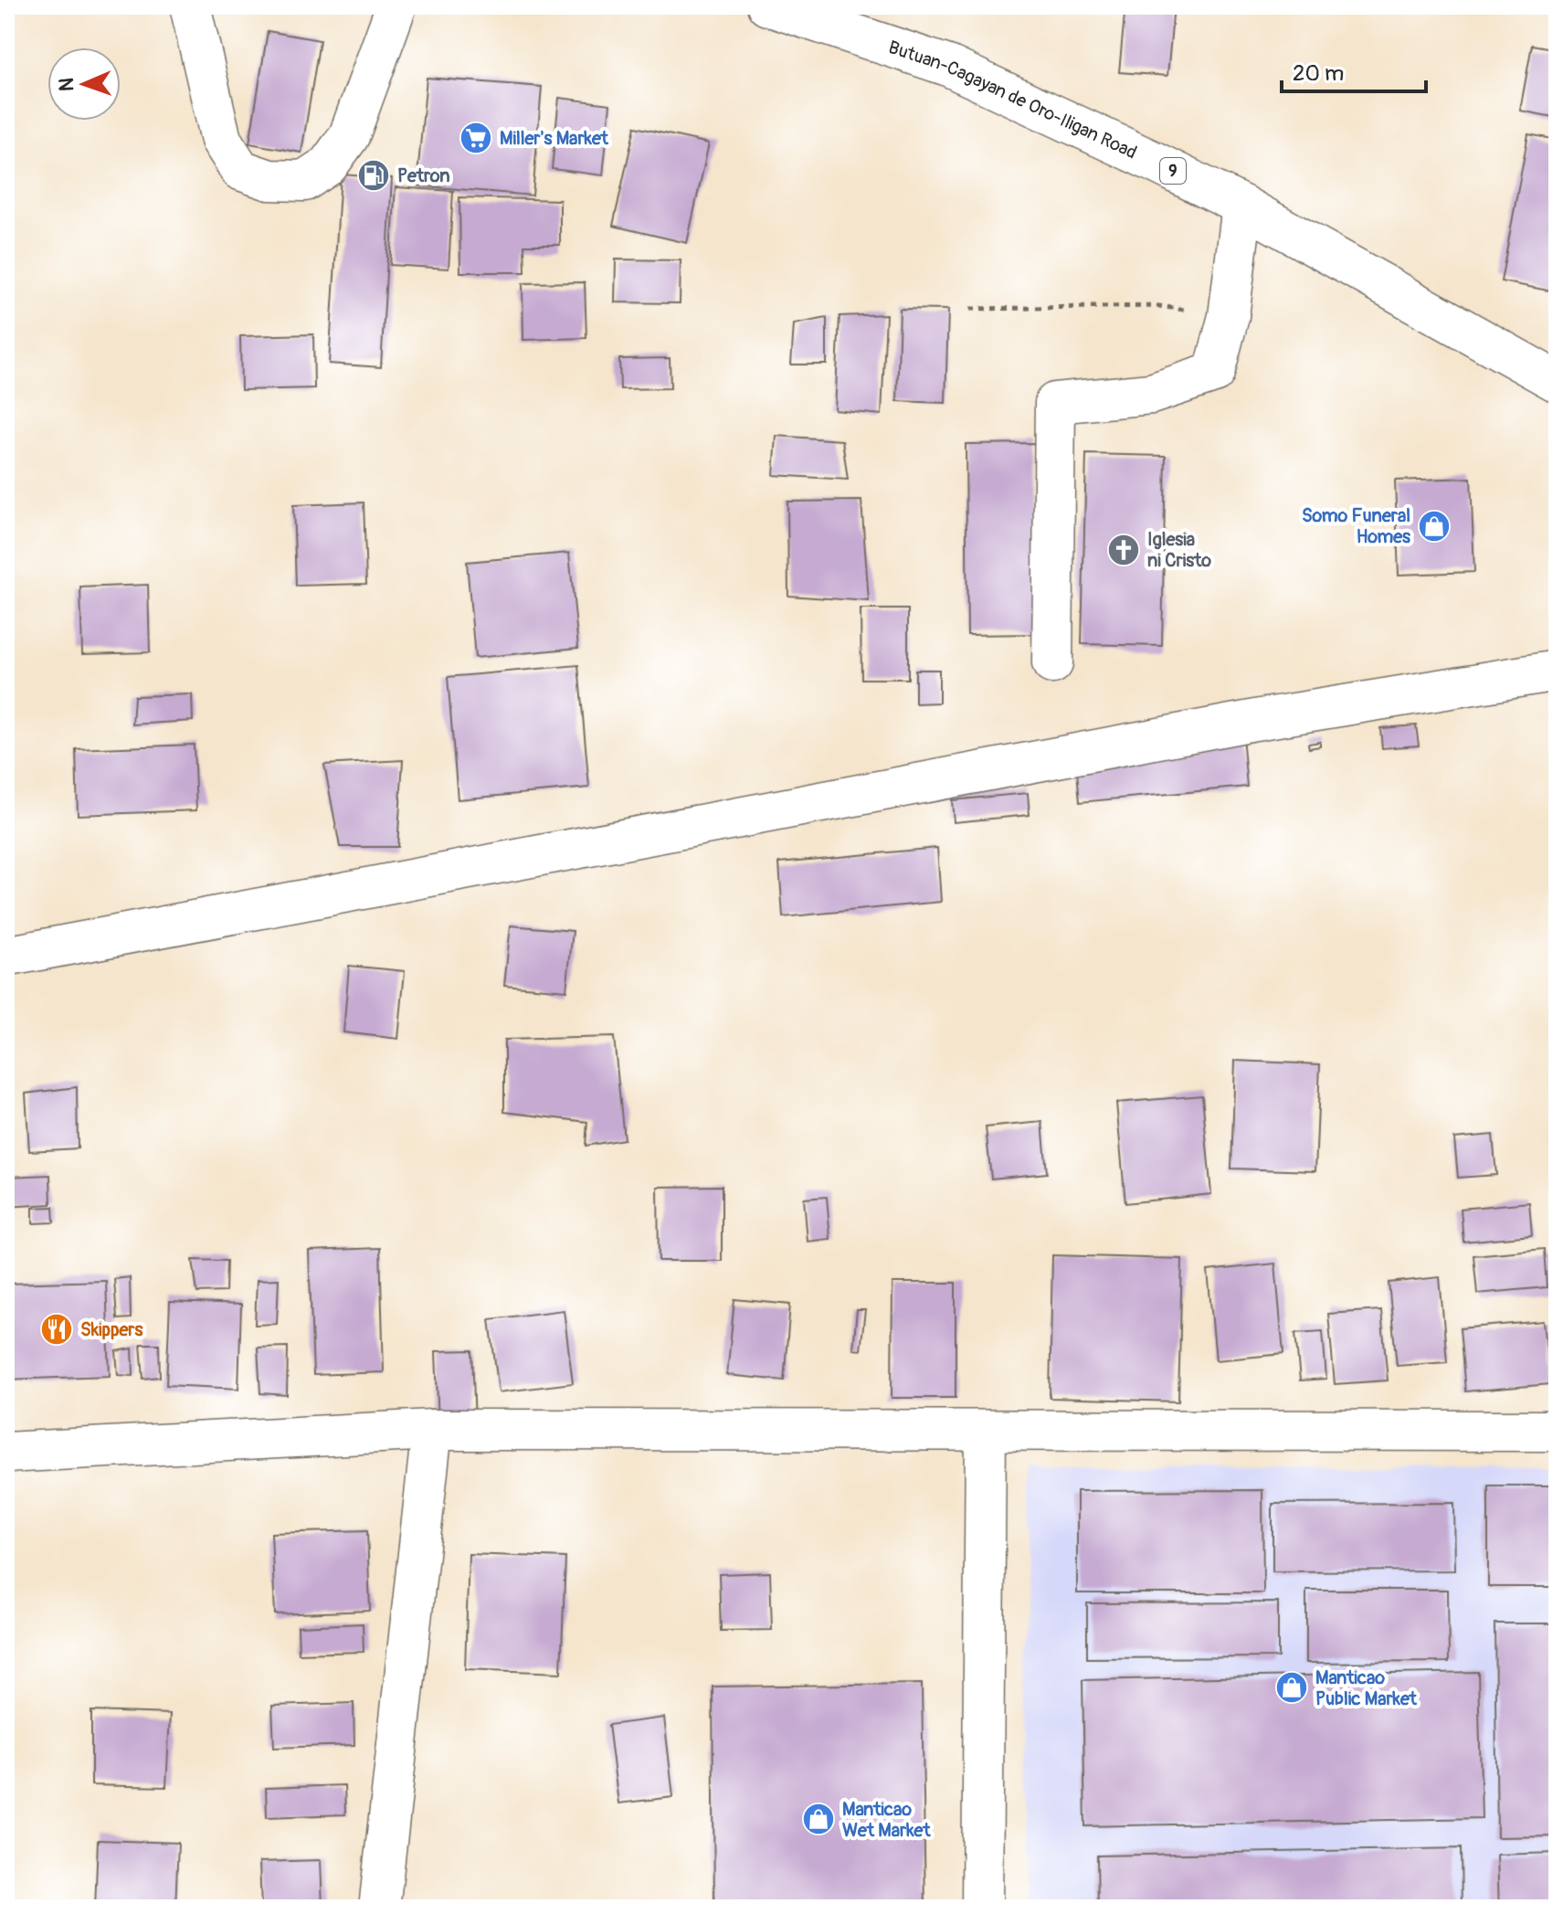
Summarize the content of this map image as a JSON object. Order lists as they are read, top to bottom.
{
  "streets": {
    "main road": ["Butuan-Cagayan de Oro-Iligan Road", "9"]
  },
  "places": {
    "supermarket": ["Miller's Market"],
    "fuel station": ["Petron"],
    "shop": ["Somo Funeral Homes", "Manticao Public Market", "Manticao Wet Market"],
    "church": ["Iglesia ni Cristo"],
    "restaurant": ["Skippers"]
  },
  "scale_bar": "20 m",
  "north": "left"
}
